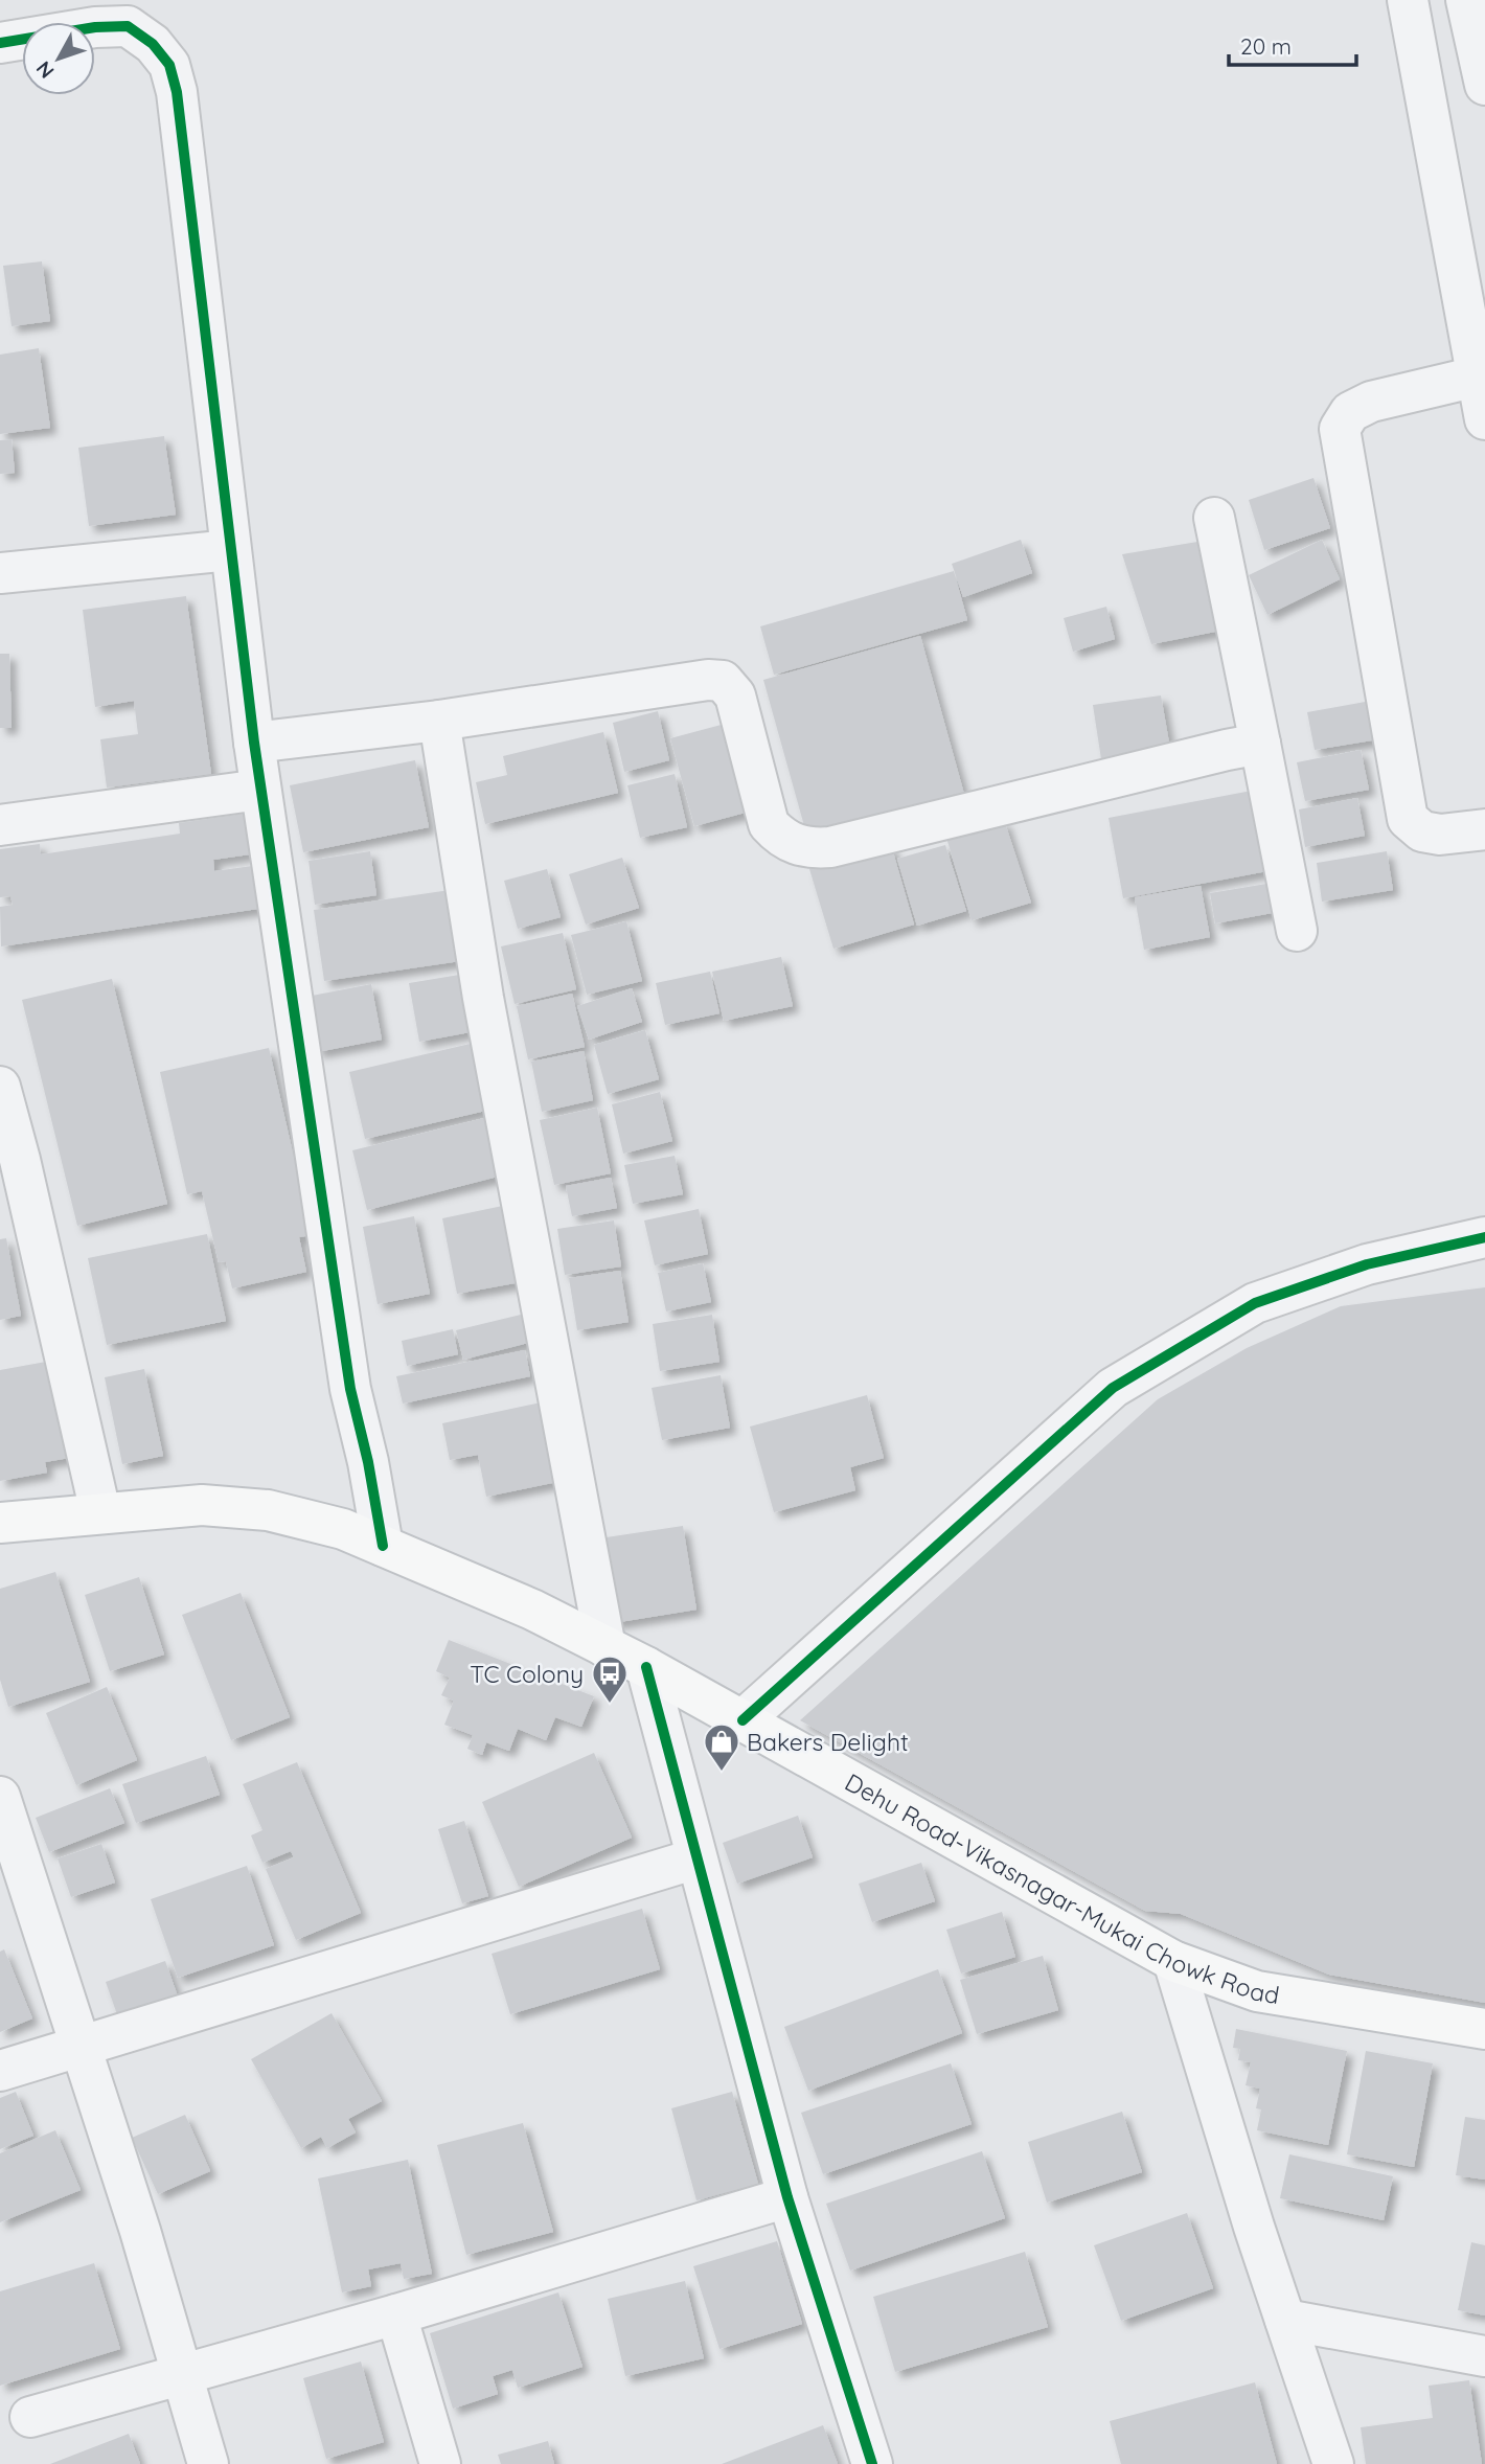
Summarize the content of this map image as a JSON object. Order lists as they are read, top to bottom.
{
  "streets": {
    "main road": ["Dehu Road-Vikasnagar-Mukai Chowk Road"]
  },
  "places": {
    "bus stop": ["TC Colony"],
    "shop": ["Bakers Delight"]
  },
  "scale_bar": "20 m",
  "north": "bottom left"
}
